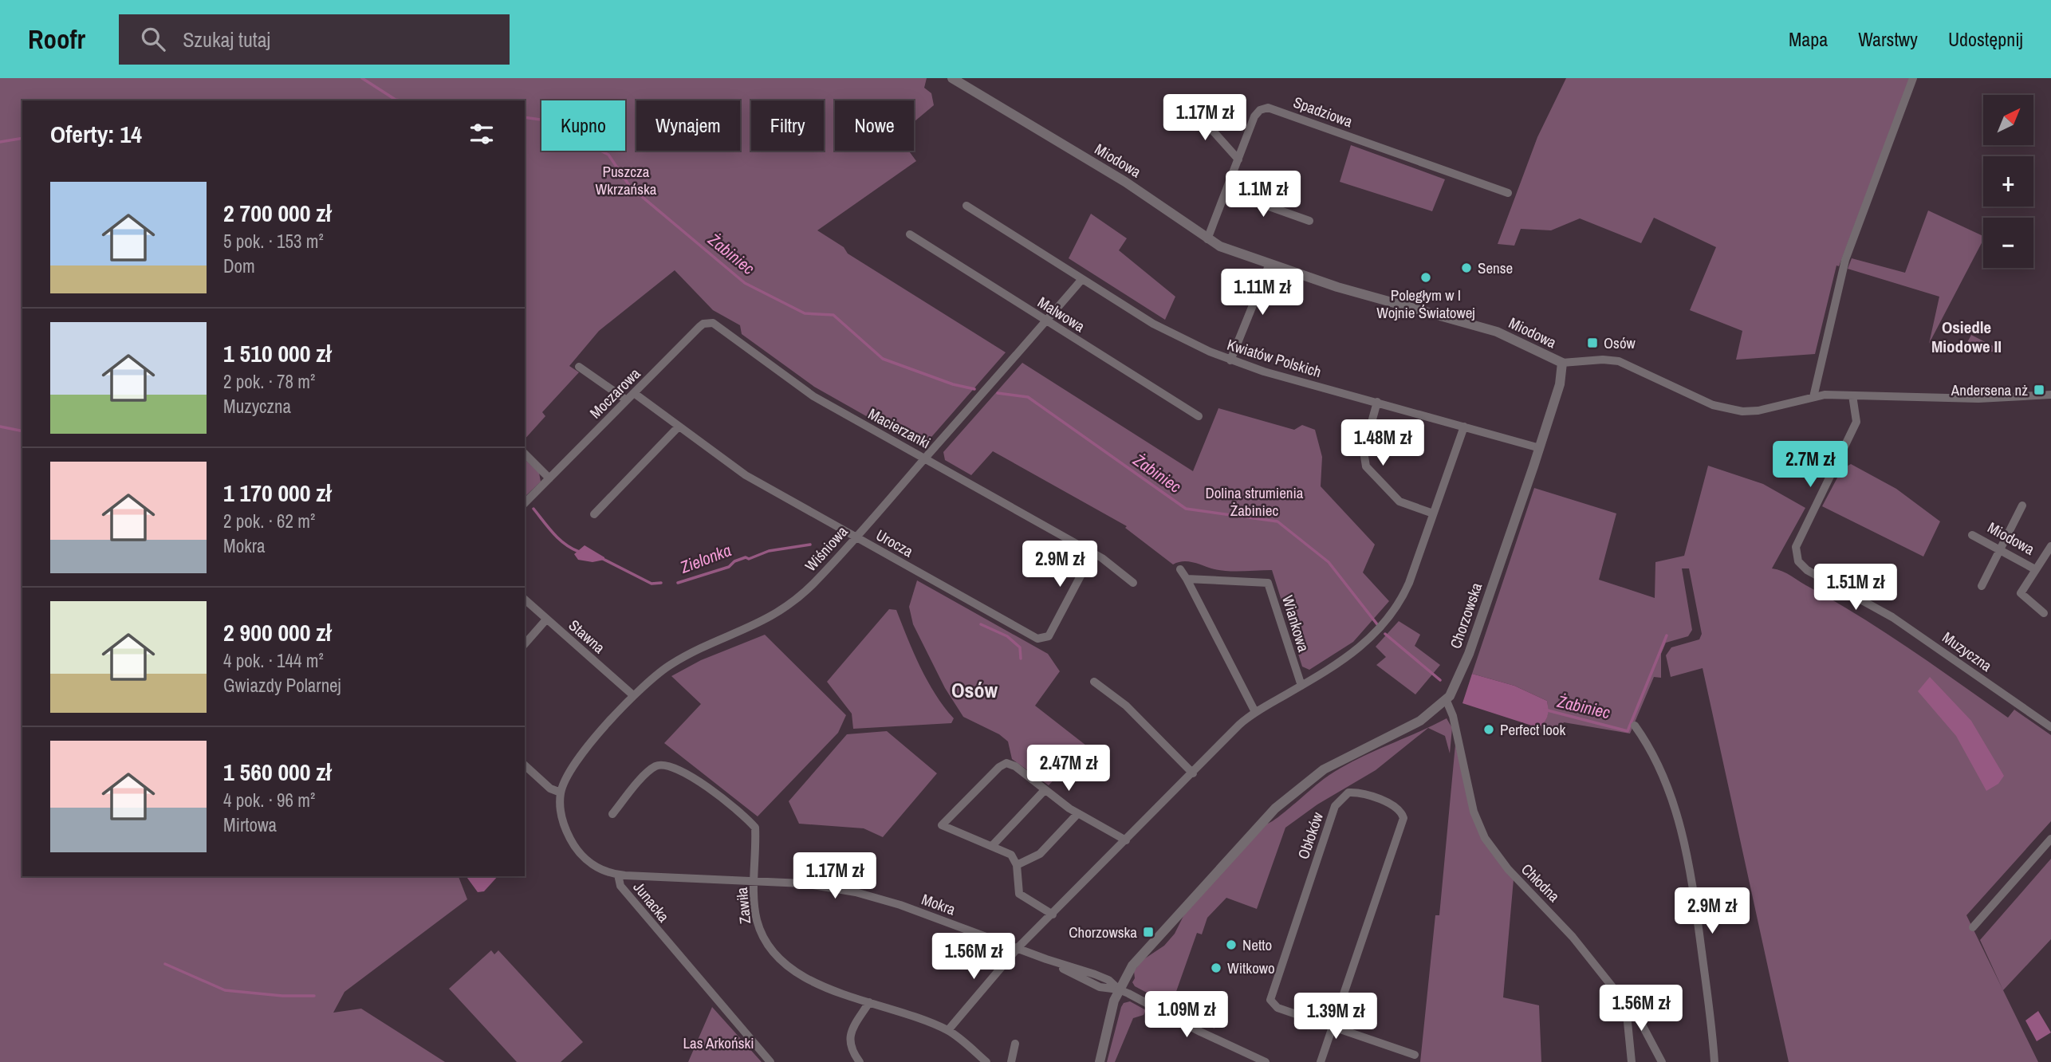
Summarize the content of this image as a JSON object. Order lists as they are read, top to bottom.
{
  "streets": {
    "street": [
      "Spadziowa",
      "Miodowa",
      "Malwowa",
      "Kwiatów Polskich",
      "Moczarowa",
      "Macierzanki",
      "Urocza",
      "Wiśniowa",
      "Chorzowska",
      "Wiankowa",
      "Stawna",
      "Muzyczna",
      "Obłoków",
      "Chłodna",
      "Junacka",
      "Mokra",
      "Zawiła"
    ]
  },
  "crossings": [
    ["Spadziowa", "Miodowa"],
    ["Miodowa", "Chorzowska"],
    ["Miodowa", "Muzyczna"],
    ["Malwowa", "Wiśniowa"],
    ["Kwiatów Polskich", "Wiśniowa"],
    ["Kwiatów Polskich", "Chorzowska"],
    ["Moczarowa", "Macierzanki"],
    ["Moczarowa", "Urocza"],
    ["Macierzanki", "Urocza"],
    ["Macierzanki", "Wiśniowa"],
    ["Urocza", "Wiśniowa"],
    ["Wiśniowa", "Stawna"],
    ["Wiśniowa", "Junacka"],
    ["Chorzowska", "Chłodna"],
    ["Chorzowska", "Mokra"],
    ["Junacka", "Mokra"],
    ["Mokra", "Zawiła"]
  ],
  "districts": ["Osiedle Miodowe II", "Osów"],
  "water": ["Żabiniec", "Zielonka"],
  "parks": ["Puszcza Wkrzańska", "Dolina strumienia Żabiniec", "Las Arkoński"],
  "places": {
    "other": [
      "Sense",
      "Poległym w I Wojnie Światowej",
      "Perfect look",
      "Netto",
      "Witkowo"
    ],
    "transit": ["Osów", "Andersena nż", "Chorzowska"]
  },
  "north": "top right",
  "page": {
    "header": "Roofr",
    "search": "Szukaj tutaj",
    "nav": ["Mapa", "Warstwy", "Udostępnij"],
    "price": [
      "1.17M zł",
      "1.1M zł",
      "1.11M zł",
      "1.48M zł",
      "2.7M zł",
      "2.9M zł",
      "1.51M zł",
      "2.47M zł",
      "1.17M zł",
      "2.9M zł",
      "1.56M zł",
      "1.56M zł",
      "1.09M zł",
      "1.39M zł"
    ],
    "map_buttons": ["+", "−"],
    "chip": [
      "Kupno",
      "Wynajem",
      "Filtry",
      "Nowe"
    ],
    "heading": "Oferty: 14",
    "list": [
      {
        "name": "2 700 000 zł",
        "note": "5 pok. · 153 m² · Dom"
      },
      {
        "name": "1 510 000 zł",
        "note": "2 pok. · 78 m² · Muzyczna"
      },
      {
        "name": "1 170 000 zł",
        "note": "2 pok. · 62 m² · Mokra"
      },
      {
        "name": "2 900 000 zł",
        "note": "4 pok. · 144 m² · Gwiazdy Polarnej"
      },
      {
        "name": "1 560 000 zł",
        "note": "4 pok. · 96 m² · Mirtowa"
      }
    ]
  }
}
